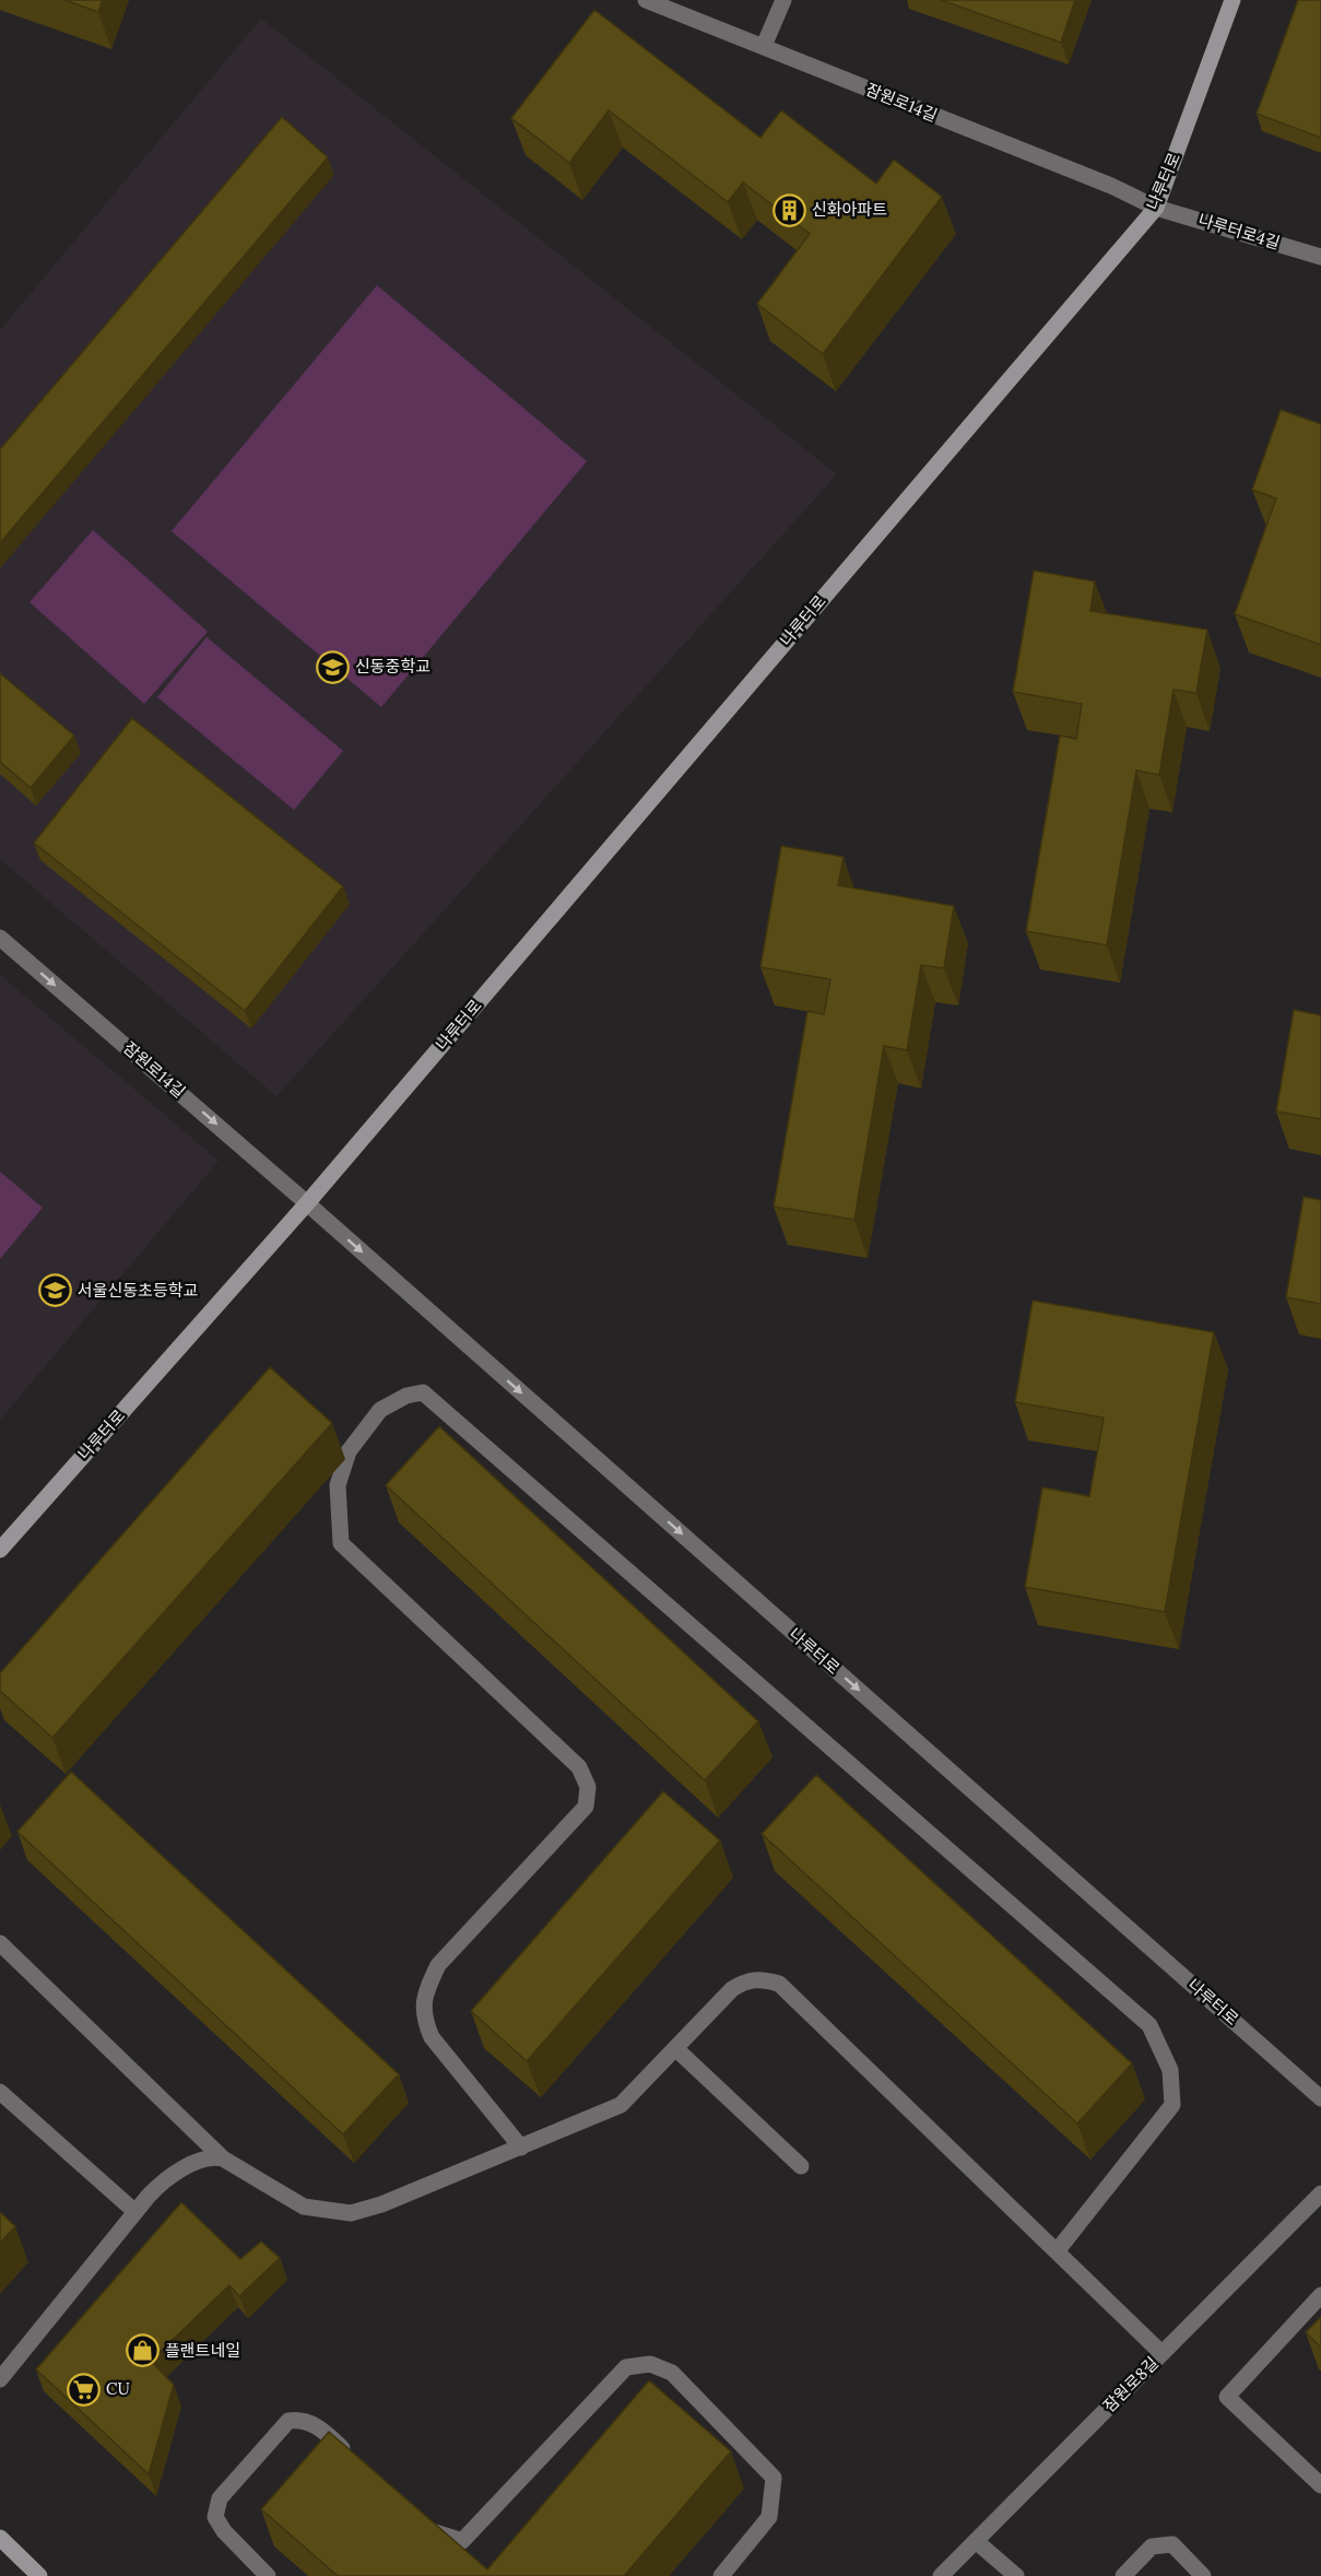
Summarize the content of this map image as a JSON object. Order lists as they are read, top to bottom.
{
  "streets": {
    "main road": ["나루터로"],
    "street": ["잠원로14길", "나루터로4길", "잠원로8길"]
  },
  "crossings": [
    ["잠원로14길", "나루터로"],
    ["잠원로14길", "나루터로4길"],
    ["나루터로", "나루터로4길"]
  ],
  "one_way": ["잠원로14길", "나루터로"],
  "places": {
    "building": ["신화아파트"],
    "school or university": ["신동중학교", "서울신동초등학교"],
    "shop": ["플랜트네일"],
    "supermarket": ["CU"]
  }
}
